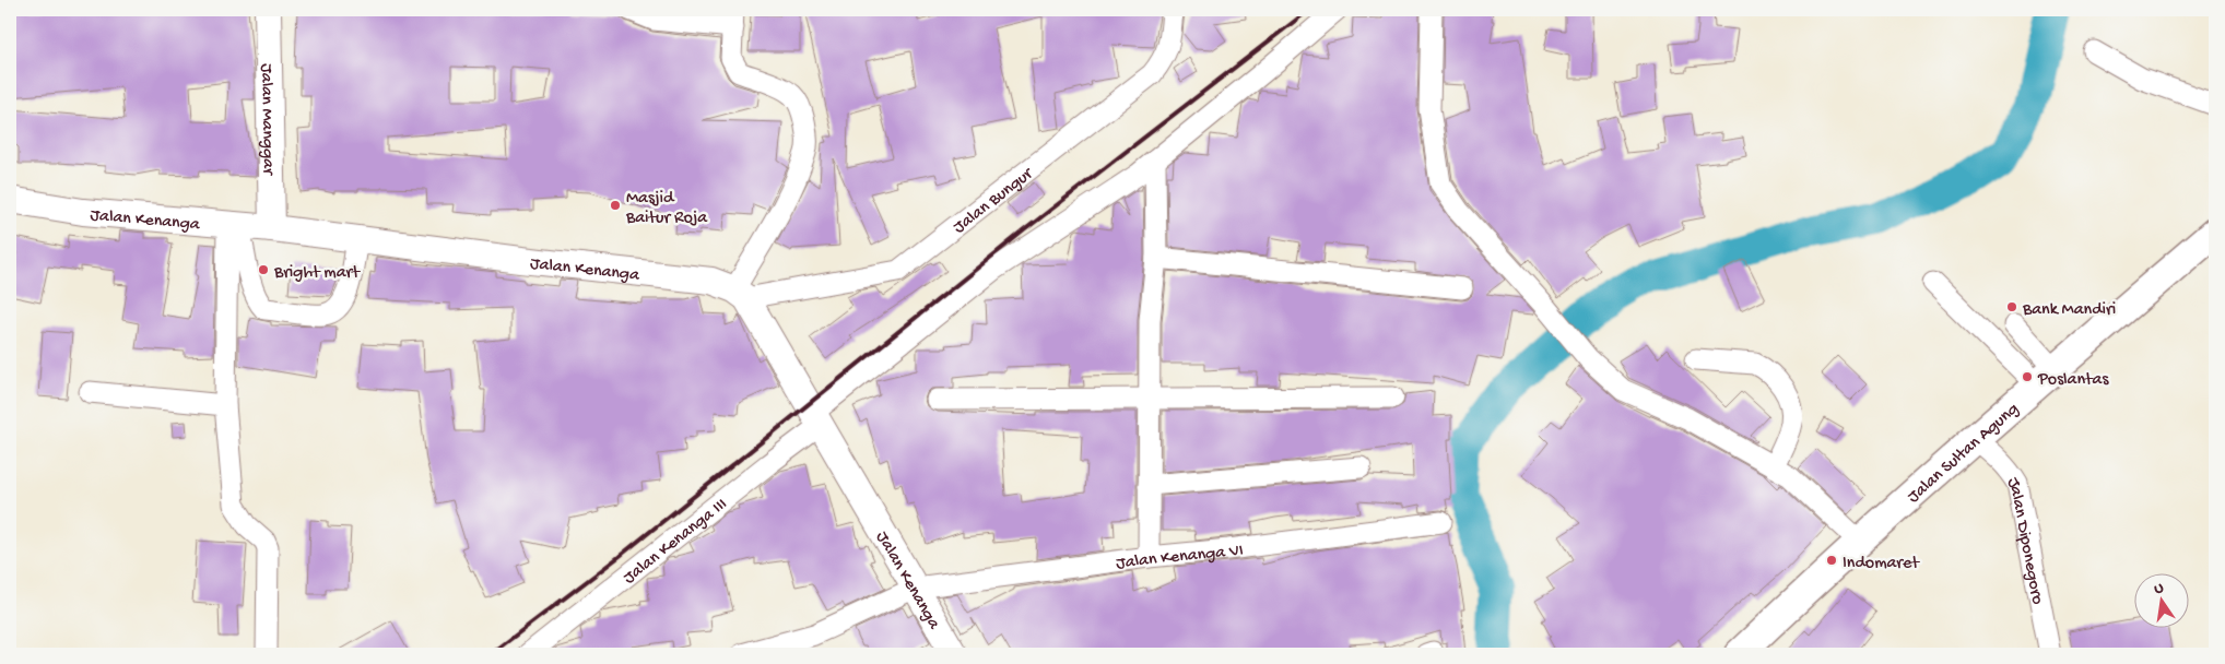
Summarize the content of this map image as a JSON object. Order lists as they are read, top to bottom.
{
  "streets": {
    "highway": ["Jalan Sultan Agung"],
    "main road": ["Jalan Manggar", "Jalan Kenanga"],
    "street": [
      "Jalan Bungur",
      "Jalan Kenanga III",
      "Jalan Diponegoro",
      "Jalan Kenanga VI"
    ]
  },
  "crossings": [
    ["Jalan Manggar", "Jalan Kenanga"],
    ["Jalan Bungur", "Jalan Kenanga"],
    ["Jalan Kenanga", "Jalan Kenanga III"],
    ["Jalan Kenanga", "Jalan Kenanga VI"],
    ["Jalan Sultan Agung", "Jalan Diponegoro"]
  ],
  "places": [
    "Masjid Baitur Roja",
    "Bright mart",
    "Bank Mandiri",
    "Poslantas",
    "Indomaret"
  ],
  "north": "top"
}
